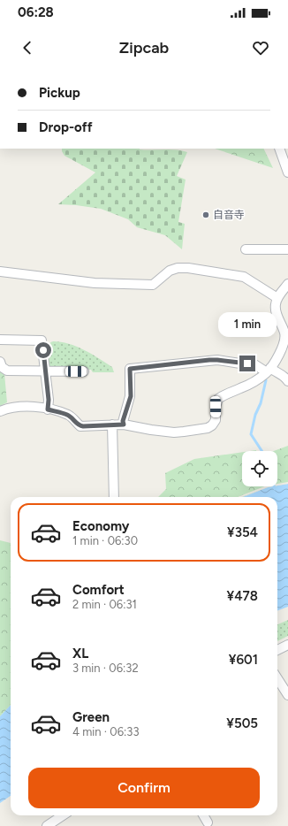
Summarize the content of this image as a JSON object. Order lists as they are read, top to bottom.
{
  "places": ["自音寺"],
  "page": {
    "status": "06:28",
    "header": "Zipcab",
    "banner": ["Pickup", "Drop-off"],
    "bubble": "1 min",
    "list": [
      {
        "name": "Economy",
        "note": "1 min · 06:30",
        "value": "¥354"
      },
      {
        "name": "Comfort",
        "note": "2 min · 06:31",
        "value": "¥478"
      },
      {
        "name": "XL",
        "note": "3 min · 06:32",
        "value": "¥601"
      },
      {
        "name": "Green",
        "note": "4 min · 06:33",
        "value": "¥505"
      }
    ],
    "buttons": "Confirm"
  }
}
